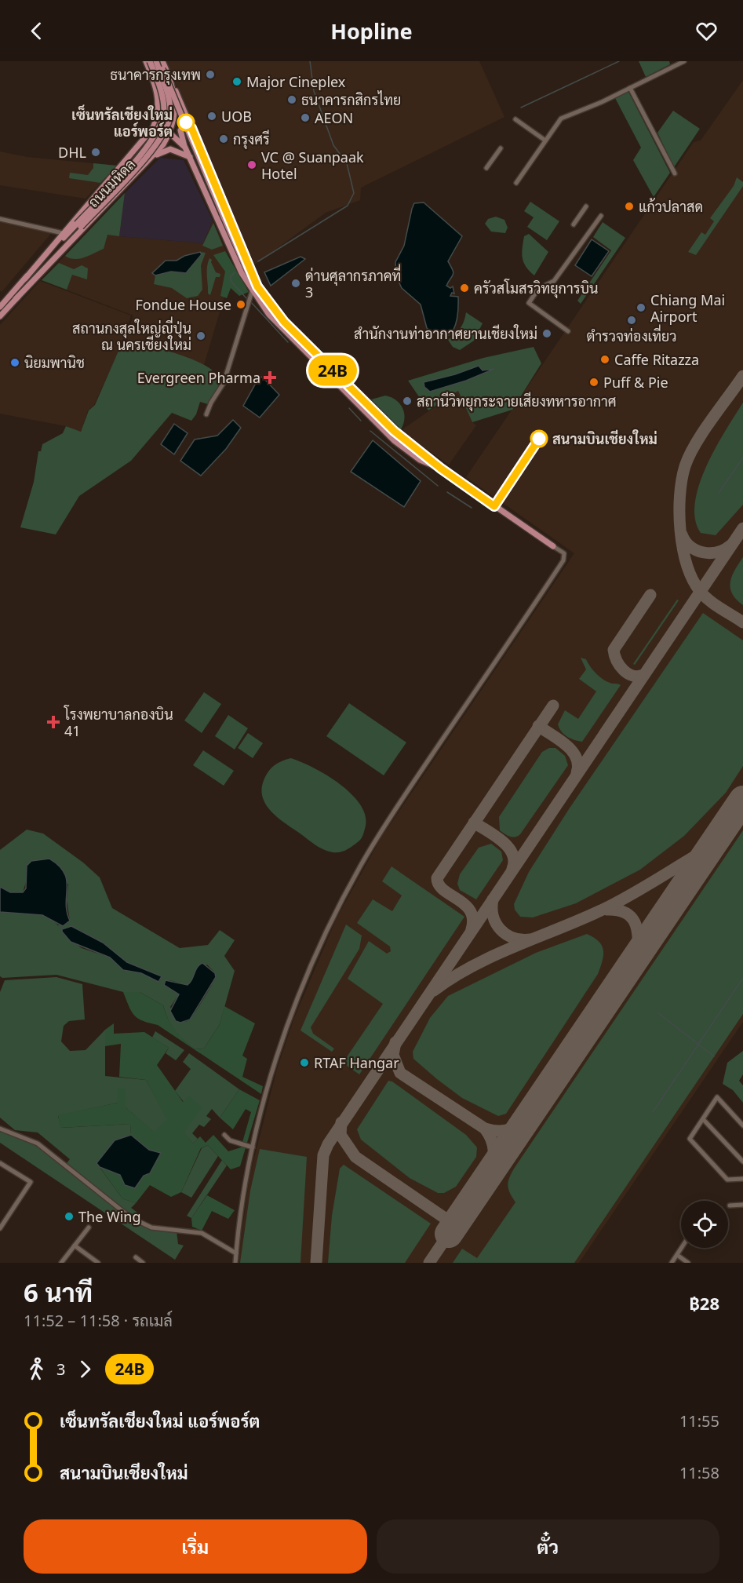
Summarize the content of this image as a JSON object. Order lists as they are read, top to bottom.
{
  "streets": {
    "main road": ["ถนนมหิดล"]
  },
  "places": {
    "other": [
      "ธนาคารกรุงเทพ",
      "Major Cineplex",
      "ธนาคารกสิกรไทย",
      "UOB",
      "AEON",
      "เซ็นทรัลเชียงใหม่ แอร์พอร์ต",
      "กรุงศรี",
      "DHL",
      "VC @ Suanpaak Hotel",
      "แก้วปลาสด",
      "ด่านศุลากรภาคที่ 3",
      "ครัวสโมสรวิทยุการบิน",
      "Fondue House",
      "Chiang Mai Airport",
      "ตำรวจท่องเที่ยว",
      "สำนักงานท่าอากาศยานเชียงใหม่",
      "สถานกงสุลใหญ่ญี่ปุ่น ณ นครเชียงใหม่",
      "Caffe Ritazza",
      "นิยมพานิช",
      "Puff & Pie",
      "สถานีวิทยุกระจายเสียงทหารอากาศ",
      "สนามบินเชียงใหม่",
      "RTAF Hangar",
      "The Wing"
    ],
    "health": ["Evergreen Pharma", "โรงพยาบาลกองบิน 41"]
  },
  "lines": ["bus line 24B"],
  "page": {
    "header": "Hopline",
    "on_map": "24B",
    "heading": ["6 นาที", "11:52 – 11:58 · รถเมล์", "฿28"],
    "legs": ["3", "24B"],
    "list": [
      {
        "name": "เซ็นทรัลเชียงใหม่ แอร์พอร์ต",
        "value": "11:55"
      },
      {
        "name": "สนามบินเชียงใหม่",
        "value": "11:58"
      }
    ],
    "buttons": ["เริ่ม", "ตั๋ว"]
  }
}
